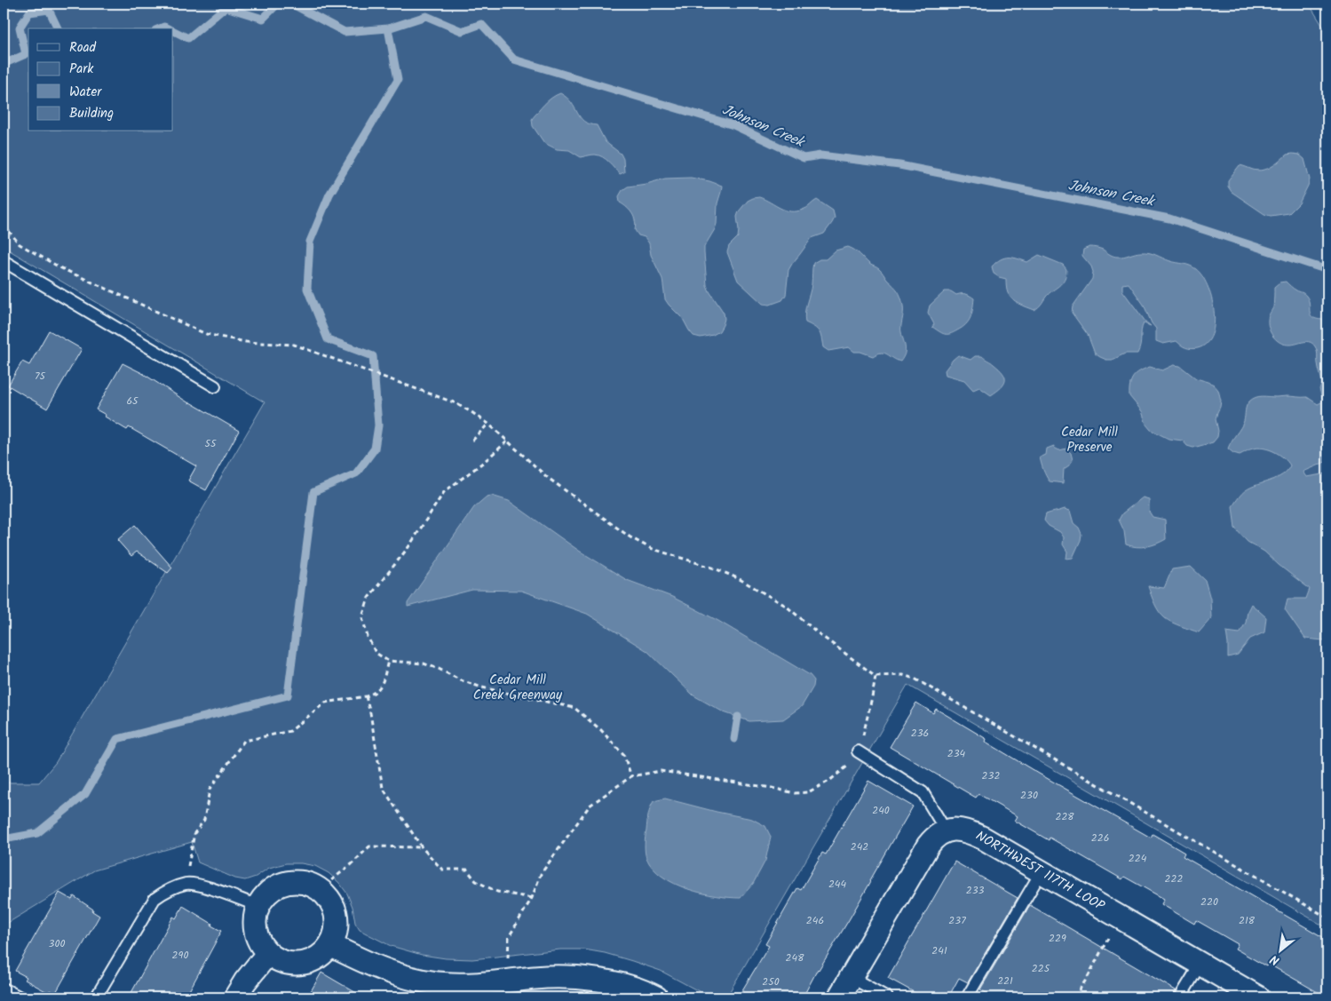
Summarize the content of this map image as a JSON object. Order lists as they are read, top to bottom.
{
  "streets": {
    "street": ["NORTHWEST 117TH LOOP"]
  },
  "water": ["Johnson Creek"],
  "parks": ["Cedar Mill Preserve", "Cedar Mill Creek Greenway"],
  "house_numbers": [
    "75",
    "65",
    "55",
    "236",
    "234",
    "232",
    "230",
    "240",
    "228",
    "226",
    "242",
    "224",
    "222",
    "244",
    "233",
    "220",
    "246",
    "237",
    "218",
    "229",
    "300",
    "241",
    "290",
    "248",
    "225",
    "221",
    "250"
  ],
  "legend": [
    "Road",
    "Park",
    "Water",
    "Building"
  ],
  "north": "bottom left"
}
